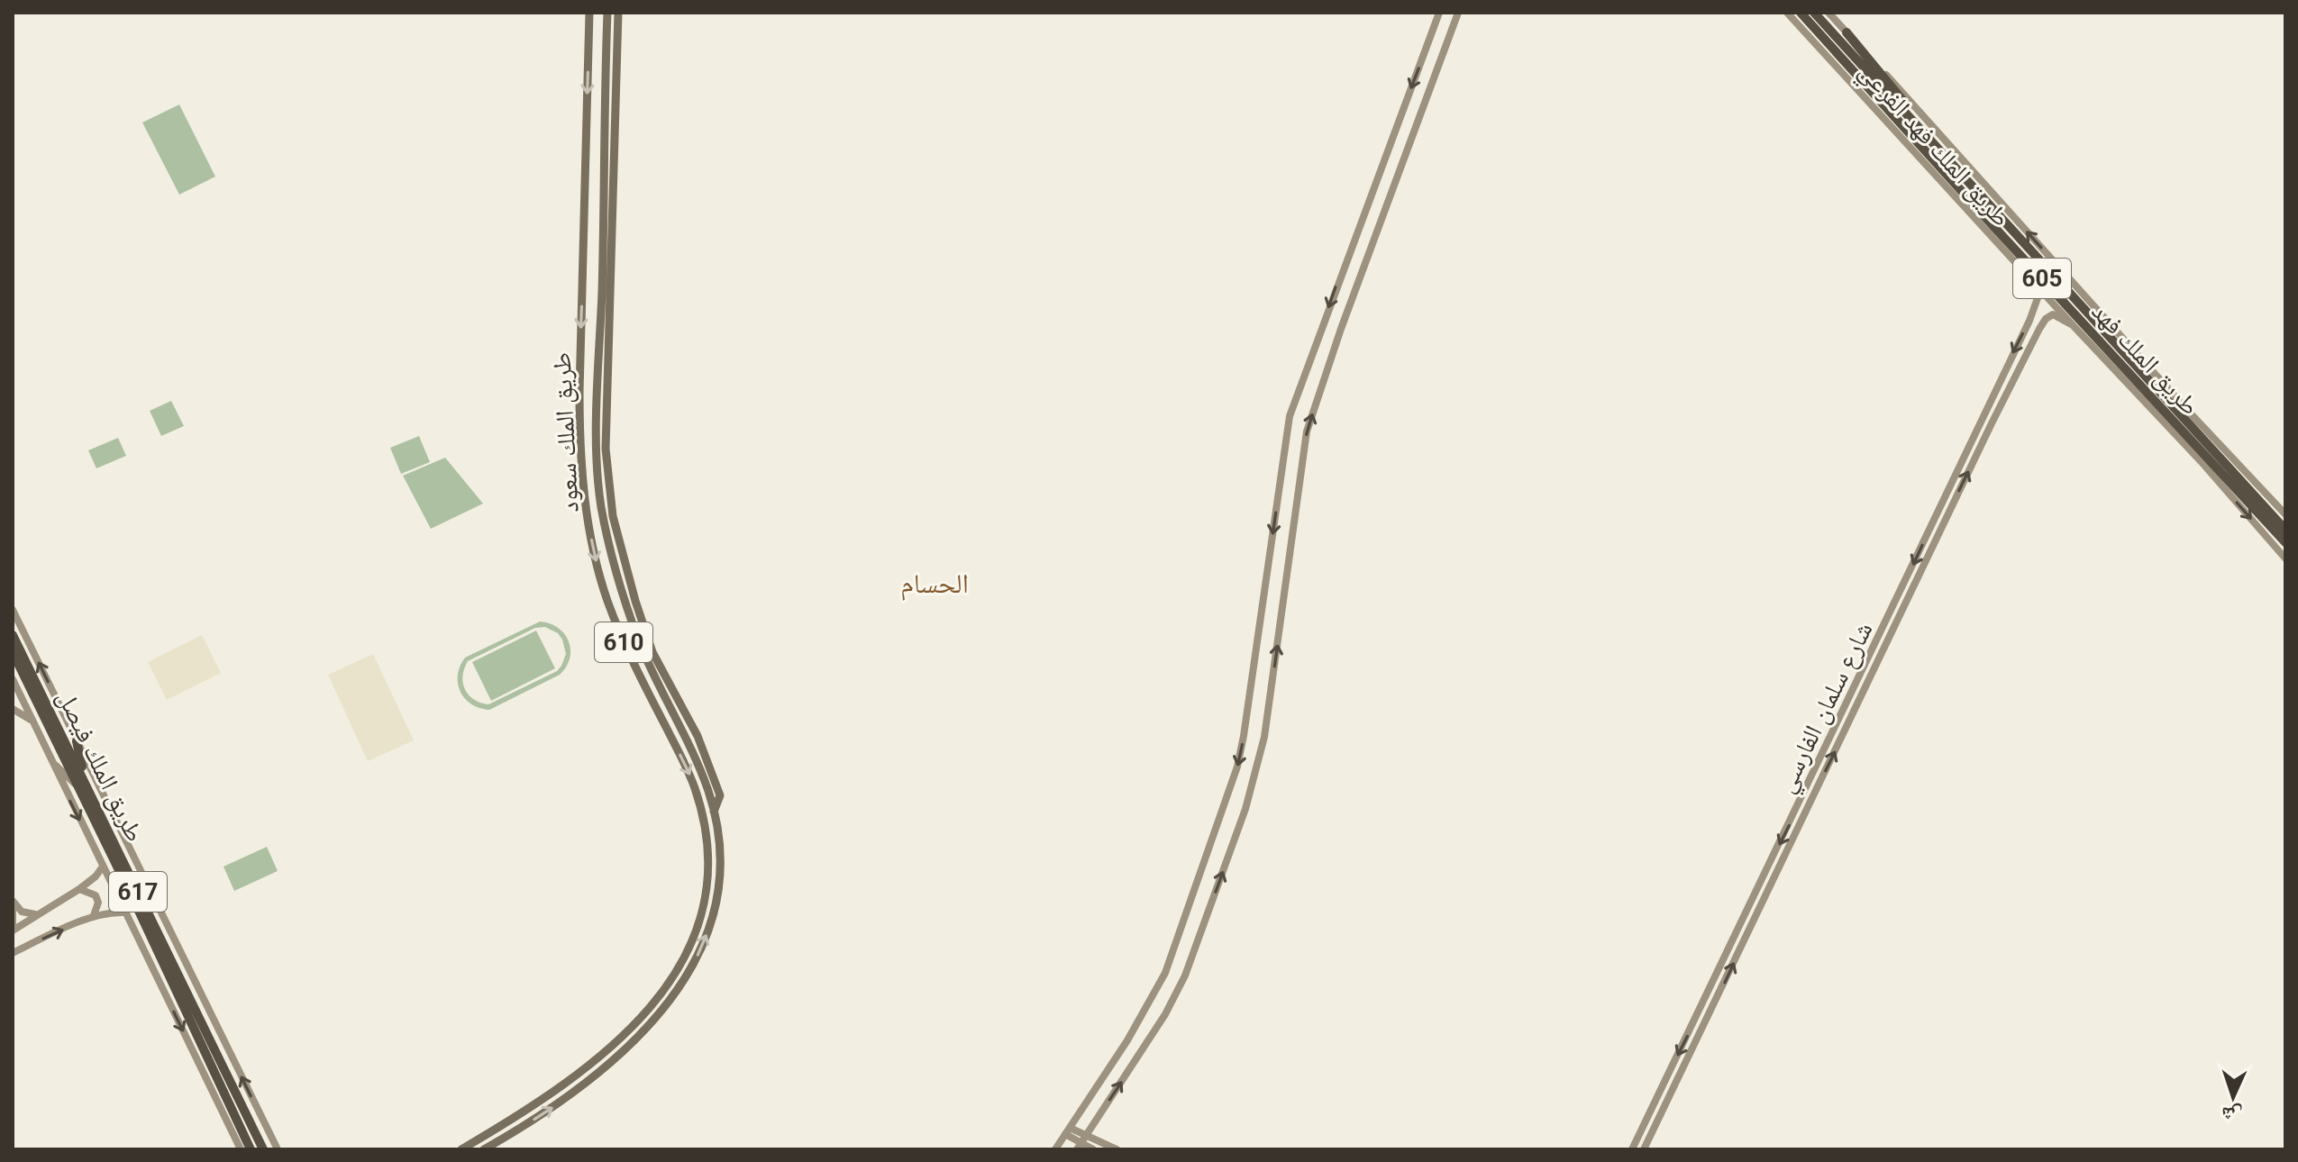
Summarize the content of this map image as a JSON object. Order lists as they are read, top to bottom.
{
  "streets": {
    "highway": [
      "605",
      "طريق الملك فهد",
      "طريق الملك فيصل",
      "617"
    ],
    "main road": [
      "طريق الملك فهد الفرعي",
      "طريق الملك سعود",
      "610",
      "شارع سلمان الفارسي"
    ]
  },
  "crossings": [
    ["طريق الملك فهد الفرعي", "شارع سلمان الفارسي"]
  ],
  "districts": ["الحسام"],
  "north": "bottom"
}
